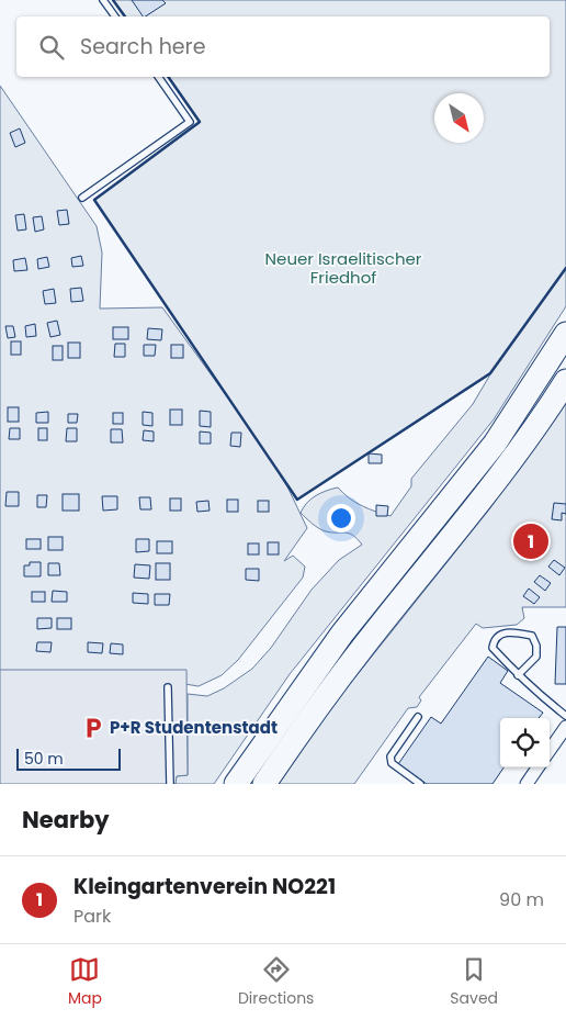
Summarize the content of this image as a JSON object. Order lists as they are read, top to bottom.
{
  "parks": ["Neuer Israelitischer Friedhof"],
  "places": {
    "parking": ["P+R Studentenstadt"]
  },
  "scale_bar": "50 m",
  "north": "bottom right",
  "page": {
    "search": "Search here",
    "pins": "1",
    "scale": "50 m",
    "heading": "Nearby",
    "list": [
      {
        "mark": "1",
        "name": "Kleingartenverein NO221",
        "note": "Park",
        "value": "90 m"
      }
    ],
    "nav": ["Map", "Directions", "Saved"]
  }
}
